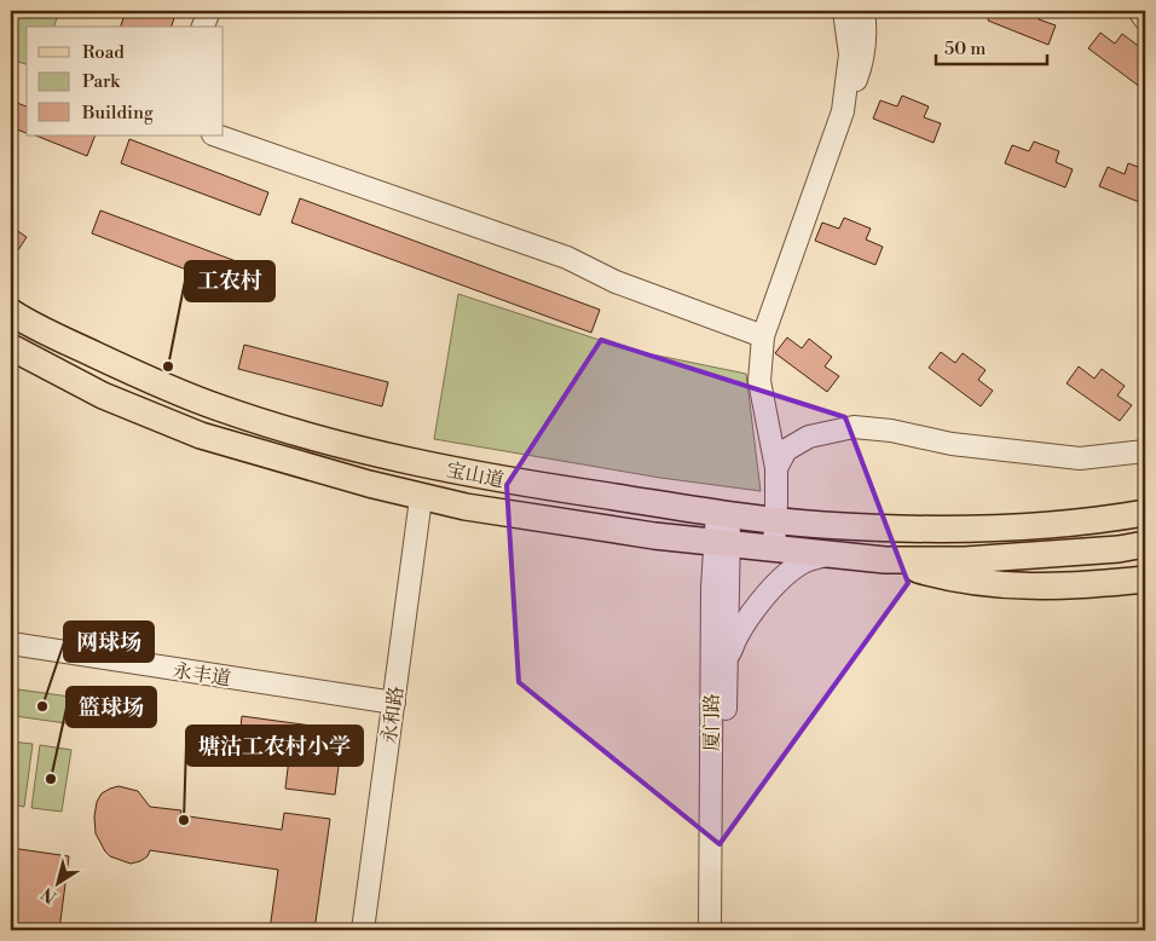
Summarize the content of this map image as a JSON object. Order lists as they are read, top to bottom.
{
  "streets": {
    "main road": ["宝山道"],
    "street": ["永丰道", "永和路", "厦门路"]
  },
  "crossings": [
    ["宝山道", "永和路"],
    ["宝山道", "厦门路"],
    ["永丰道", "永和路"]
  ],
  "places": [
    "工农村",
    "网球场",
    "篮球场",
    "塘沽工农村小学"
  ],
  "legend": ["Road", "Park", "Building"],
  "scale_bar": "50 m",
  "north": "bottom left"
}
